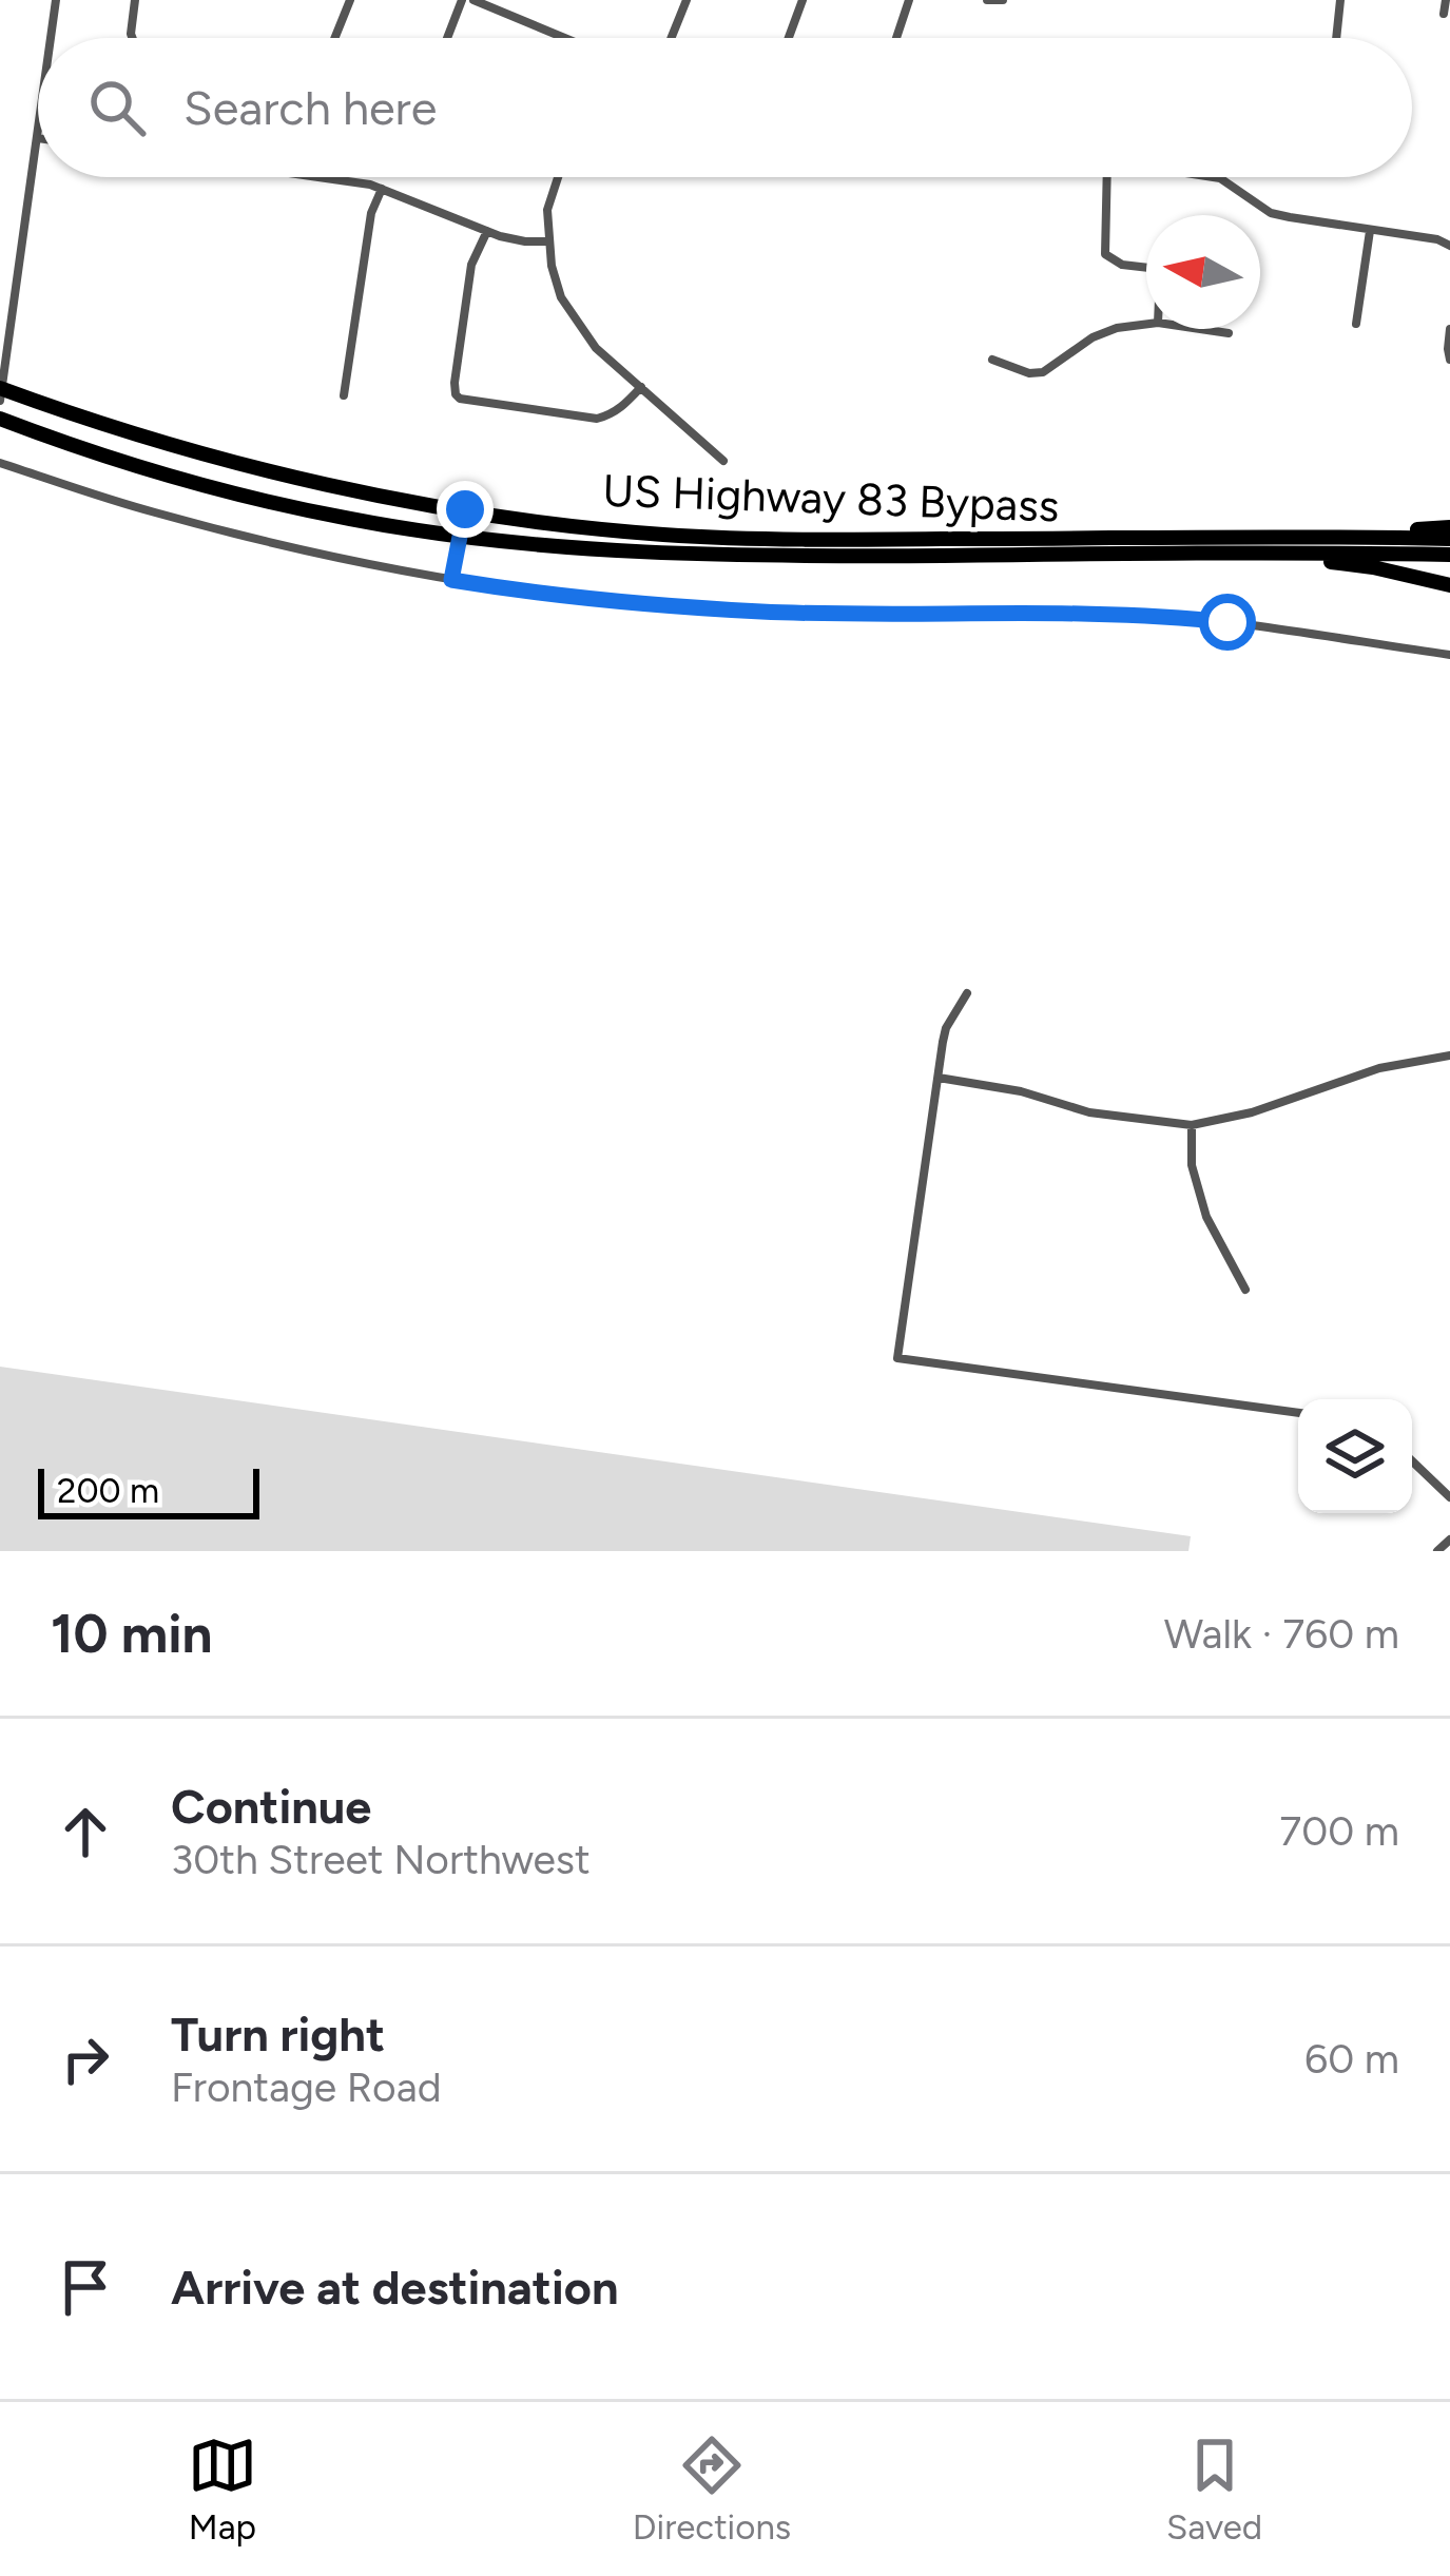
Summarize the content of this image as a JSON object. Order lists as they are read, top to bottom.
{
  "streets": {
    "highway": ["US Highway 83 Bypass"]
  },
  "scale_bar": "200 m",
  "north": "left",
  "page": {
    "search": "Search here",
    "scale": "200 m",
    "heading": ["10 min", "Walk · 760 m"],
    "list": [
      ["Continue", "30th Street Northwest", "700 m"],
      ["Turn right", "Frontage Road", "60 m"],
      "Arrive at destination"
    ],
    "nav": ["Map", "Directions", "Saved"]
  }
}
